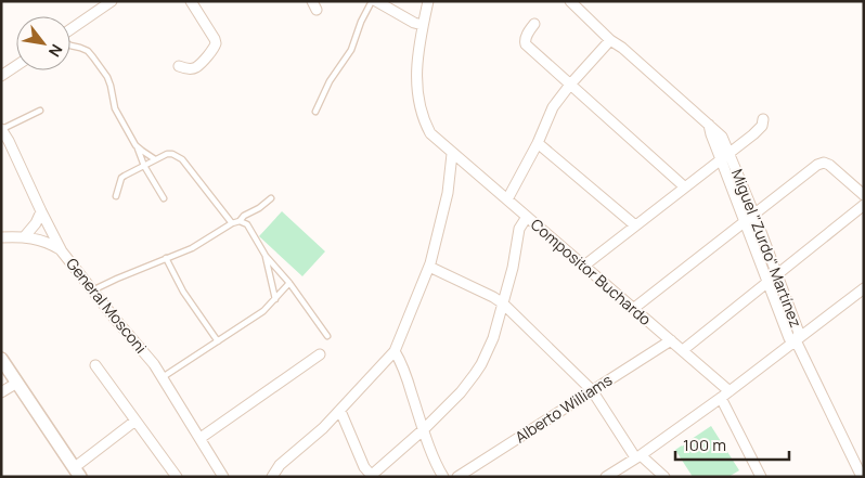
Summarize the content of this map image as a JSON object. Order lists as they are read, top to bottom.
{
  "streets": {
    "street": [
      "Miguel \"Zurdo\" Martínez",
      "Compositor Buchardo",
      "General Mosconi",
      "Alberto Williams"
    ]
  },
  "crossings": [
    ["Compositor Buchardo", "Alberto Williams"]
  ],
  "scale_bar": "100 m",
  "north": "bottom right"
}
